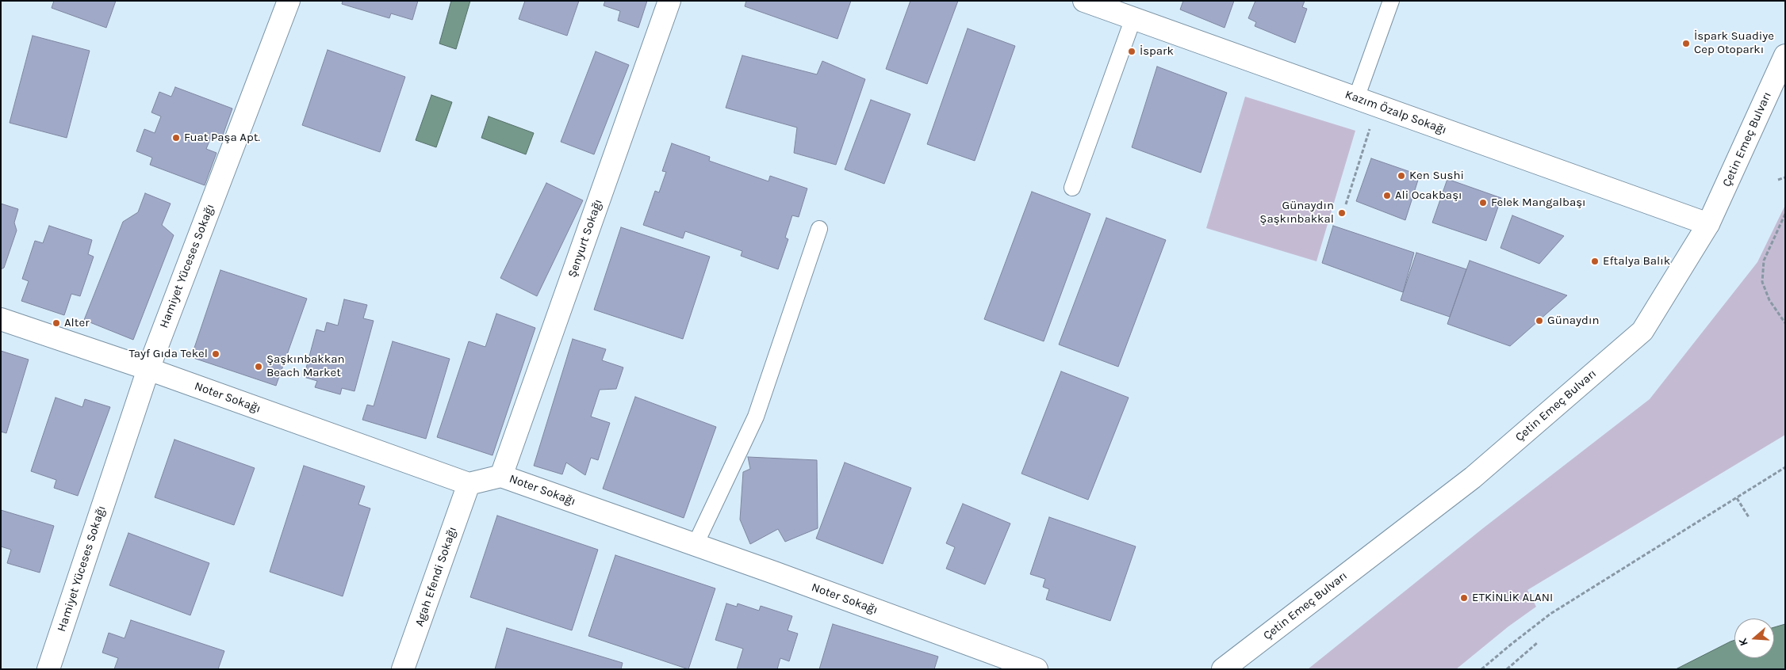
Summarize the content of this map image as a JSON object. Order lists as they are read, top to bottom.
{
  "streets": {
    "street": [
      "Kazım Özalp Sokağı",
      "Çetin Emeç Bulvarı",
      "Şenyurt Sokağı",
      "Hamiyet Yüceses Sokağı",
      "Noter Sokağı",
      "Agah Efendi Sokağı"
    ]
  },
  "crossings": [
    ["Kazım Özalp Sokağı", "Çetin Emeç Bulvarı"],
    ["Şenyurt Sokağı", "Noter Sokağı"],
    ["Hamiyet Yüceses Sokağı", "Noter Sokağı"],
    ["Noter Sokağı", "Agah Efendi Sokağı"]
  ],
  "places": [
    "İspark Suadiye Cep Otoparkı",
    "İspark",
    "Fuat Paşa Apt.",
    "Ken Sushi",
    "Ali Ocakbaşı",
    "Felek Mangalbaşı",
    "Günaydın Şaşkınbakkal",
    "Eftalya Balık",
    "Günaydın",
    "Alter",
    "Tayf Gıda Tekel",
    "Şaşkınbakkan Beach Market",
    "ETKİNLİK ALANI"
  ],
  "north": "left"
}
